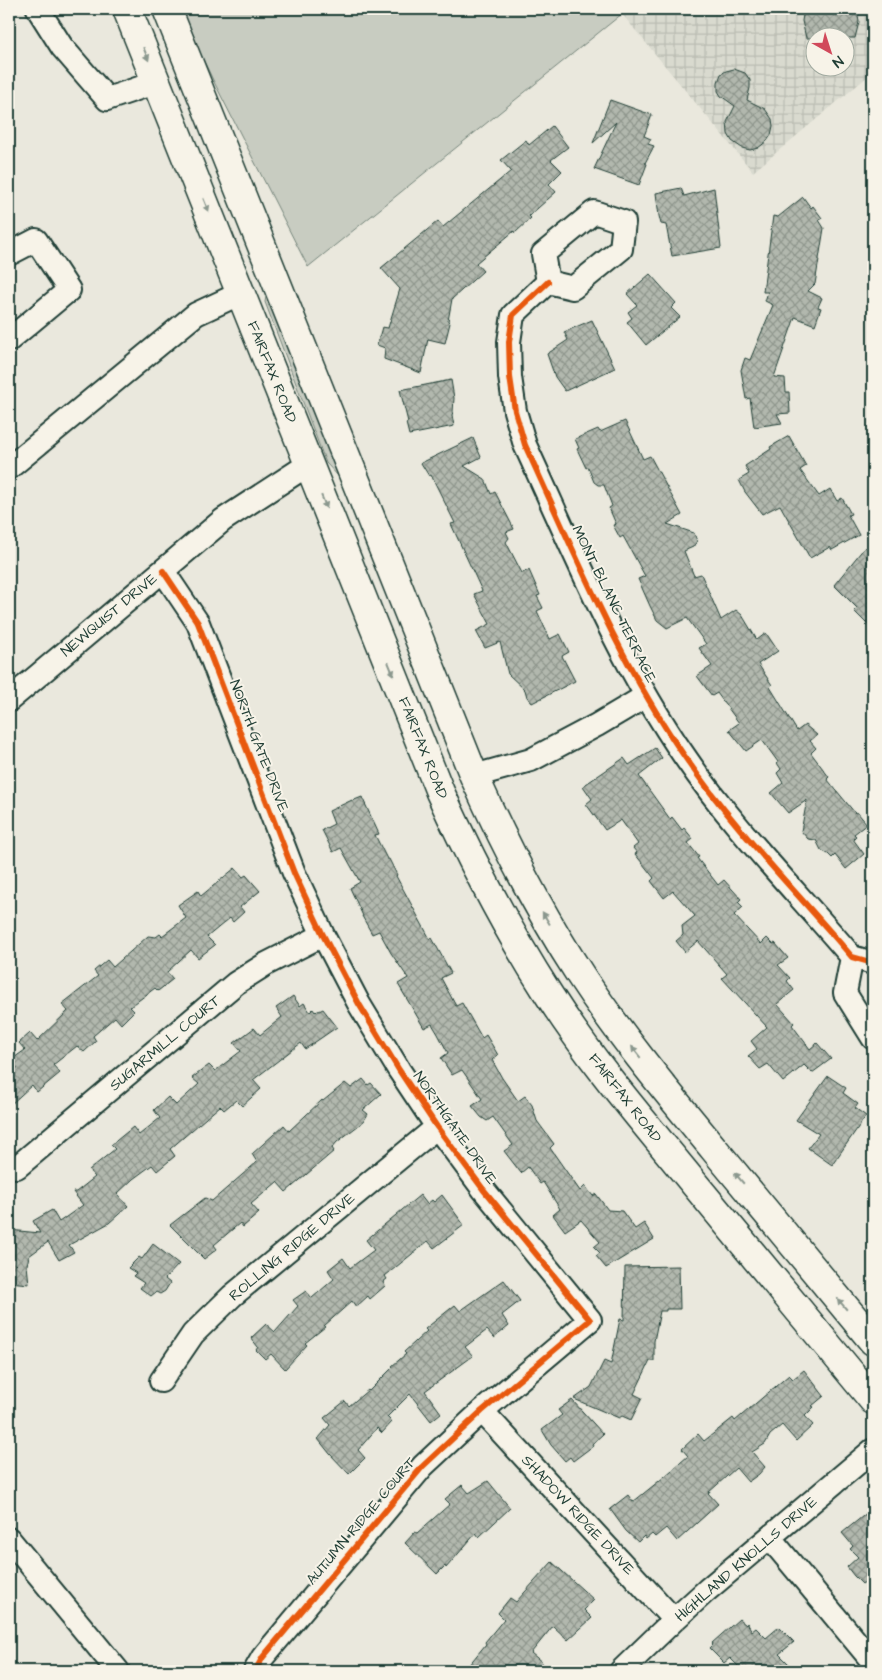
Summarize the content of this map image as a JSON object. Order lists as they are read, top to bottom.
{
  "streets": {
    "main road": ["FAIRFAX ROAD"],
    "street": [
      "MONT BLANC TERRACE",
      "NEWQUIST DRIVE",
      "NORTH GATE DRIVE",
      "SUGARMILL COURT",
      "NORTHGATE DRIVE",
      "ROLLING RIDGE DRIVE",
      "SHADOW RIDGE DRIVE",
      "AUTUMN RIDGE COURT",
      "HIGHLAND KNOLLS DRIVE"
    ]
  },
  "crossings": [
    ["FAIRFAX ROAD", "NEWQUIST DRIVE"],
    ["NEWQUIST DRIVE", "NORTH GATE DRIVE"],
    ["NORTH GATE DRIVE", "SUGARMILL COURT"],
    ["NORTH GATE DRIVE", "NORTHGATE DRIVE"],
    ["SUGARMILL COURT", "NORTHGATE DRIVE"],
    ["NORTHGATE DRIVE", "ROLLING RIDGE DRIVE"],
    ["NORTHGATE DRIVE", "AUTUMN RIDGE COURT"],
    ["SHADOW RIDGE DRIVE", "AUTUMN RIDGE COURT"],
    ["SHADOW RIDGE DRIVE", "HIGHLAND KNOLLS DRIVE"]
  ],
  "north": "bottom right"
}
